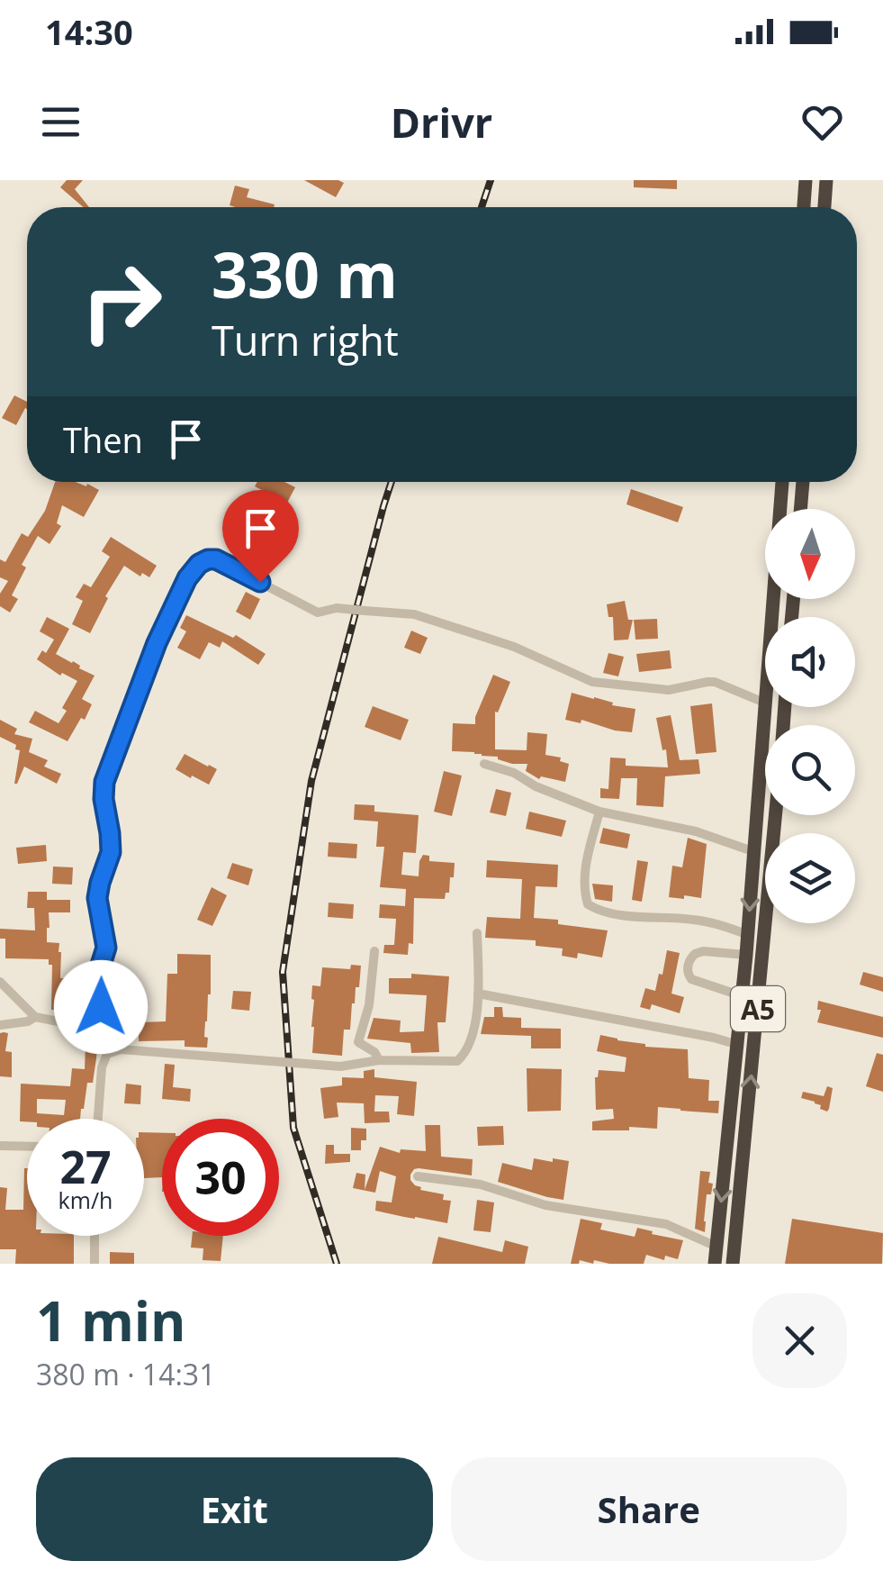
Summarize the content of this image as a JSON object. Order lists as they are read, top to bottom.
{
  "streets": {
    "highway": ["A5"]
  },
  "north": "bottom",
  "page": {
    "status": "14:30",
    "header": "Drivr",
    "turn": ["330 m", "Turn right"],
    "then": "Then",
    "speed": "27 km/h",
    "limit": "30",
    "heading": ["1 min", "380 m · 14:31"],
    "buttons": ["Exit", "Share"]
  }
}
